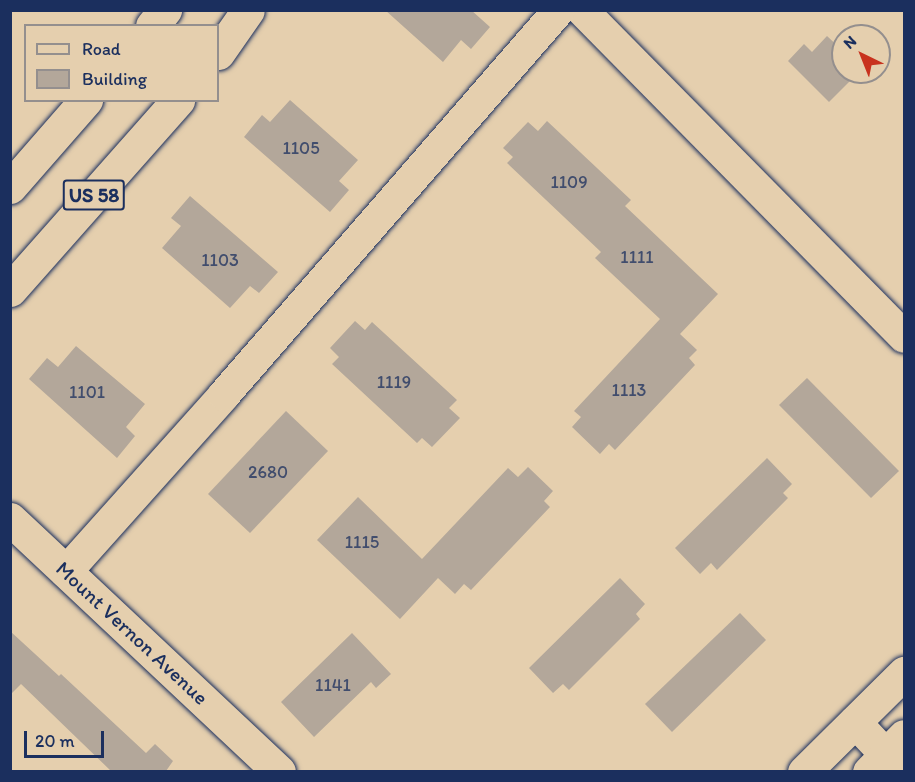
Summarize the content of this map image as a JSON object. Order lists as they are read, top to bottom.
{
  "streets": {
    "main road": ["US 58", "Mount Vernon Avenue"]
  },
  "house_numbers": [
    "1105",
    "1109",
    "1111",
    "1103",
    "1119",
    "1113",
    "1101",
    "2680",
    "1115",
    "1141"
  ],
  "legend": ["Road", "Building"],
  "scale_bar": "20 m",
  "north": "top left"
}
